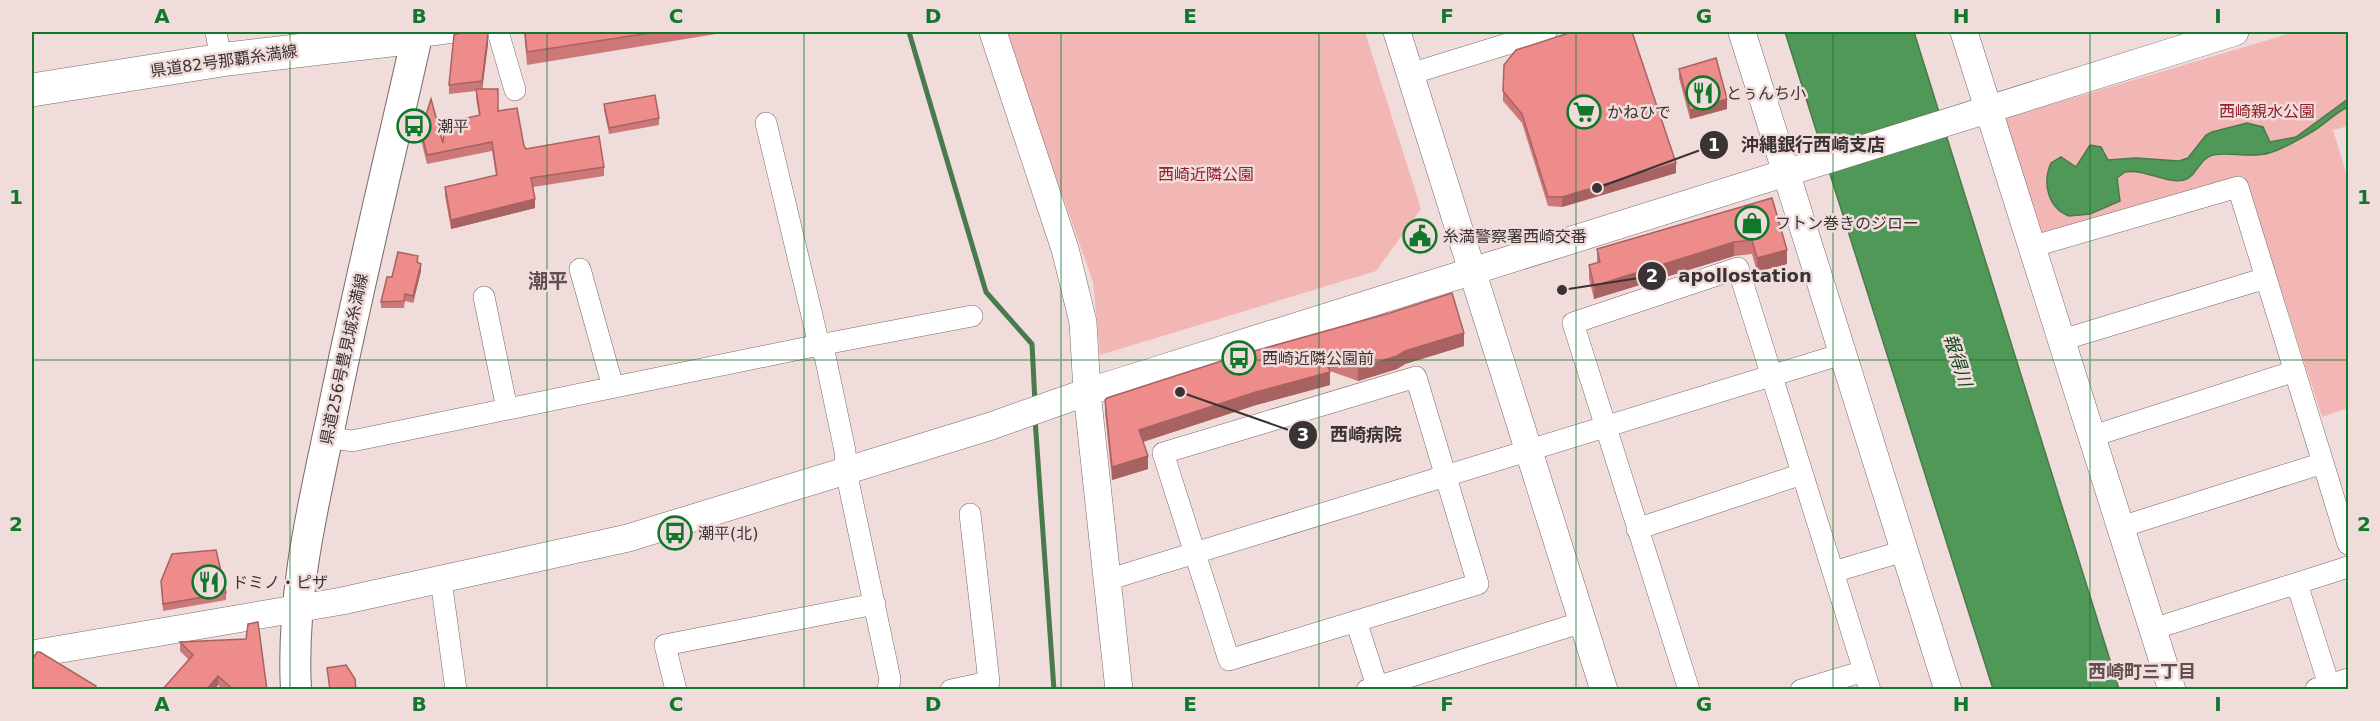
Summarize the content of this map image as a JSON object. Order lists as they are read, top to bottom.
{
  "streets": {
    "main road": ["県道82号那覇糸満線", "県道256号豊見城糸満線"]
  },
  "crossings": [
    ["県道82号那覇糸満線", "県道256号豊見城糸満線"]
  ],
  "districts": ["潮平", "西崎町三丁目"],
  "water": ["報得川"],
  "parks": ["西崎親水公園", "西崎近隣公園"],
  "places": {
    "restaurant": ["とぅんち小", "ドミノ・ピザ"],
    "supermarket": ["かねひで"],
    "bus stop": ["潮平", "西崎近隣公園前", "潮平(北)"],
    "other": ["沖縄銀行西崎支店", "apollostation", "西崎病院"],
    "shop": ["フトン巻きのジロー"],
    "public building": ["糸満警察署西崎交番"]
  },
  "grid": {
    "columns": [
      "A",
      "B",
      "C",
      "D",
      "E",
      "F",
      "G",
      "H",
      "I"
    ],
    "rows": ["1", "2"]
  }
}
